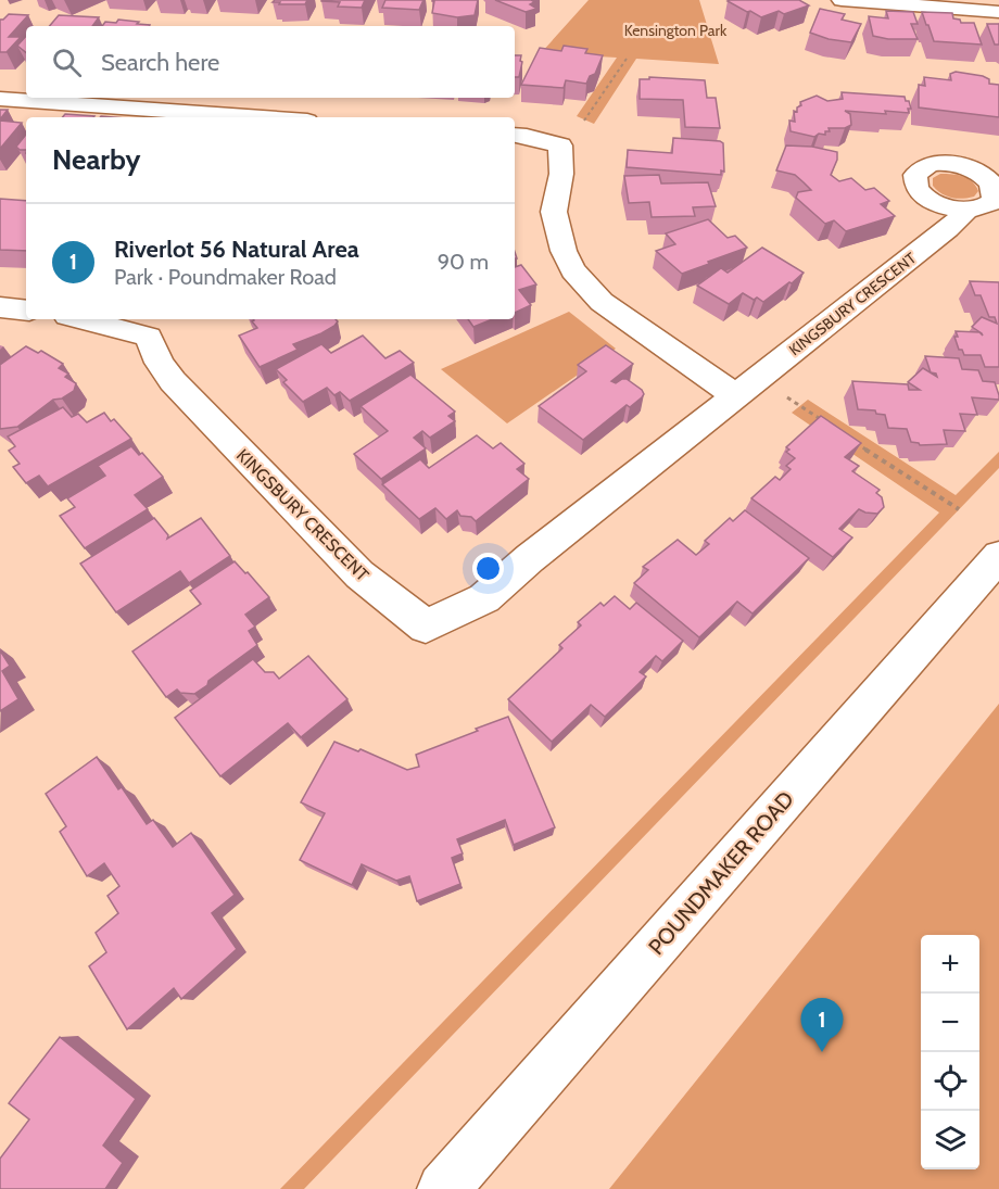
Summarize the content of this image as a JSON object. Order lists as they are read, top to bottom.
{
  "streets": {
    "street": ["KINGSBURY CRESCENT", "POUNDMAKER ROAD"]
  },
  "parks": ["Kensington Park"],
  "page": {
    "search": "Search here",
    "heading": "Nearby",
    "list": [
      {
        "mark": "1",
        "name": "Riverlot 56 Natural Area",
        "note": "Park · Poundmaker Road",
        "value": "90 m"
      }
    ],
    "map_buttons": ["+", "−"],
    "pins": "1"
  }
}
